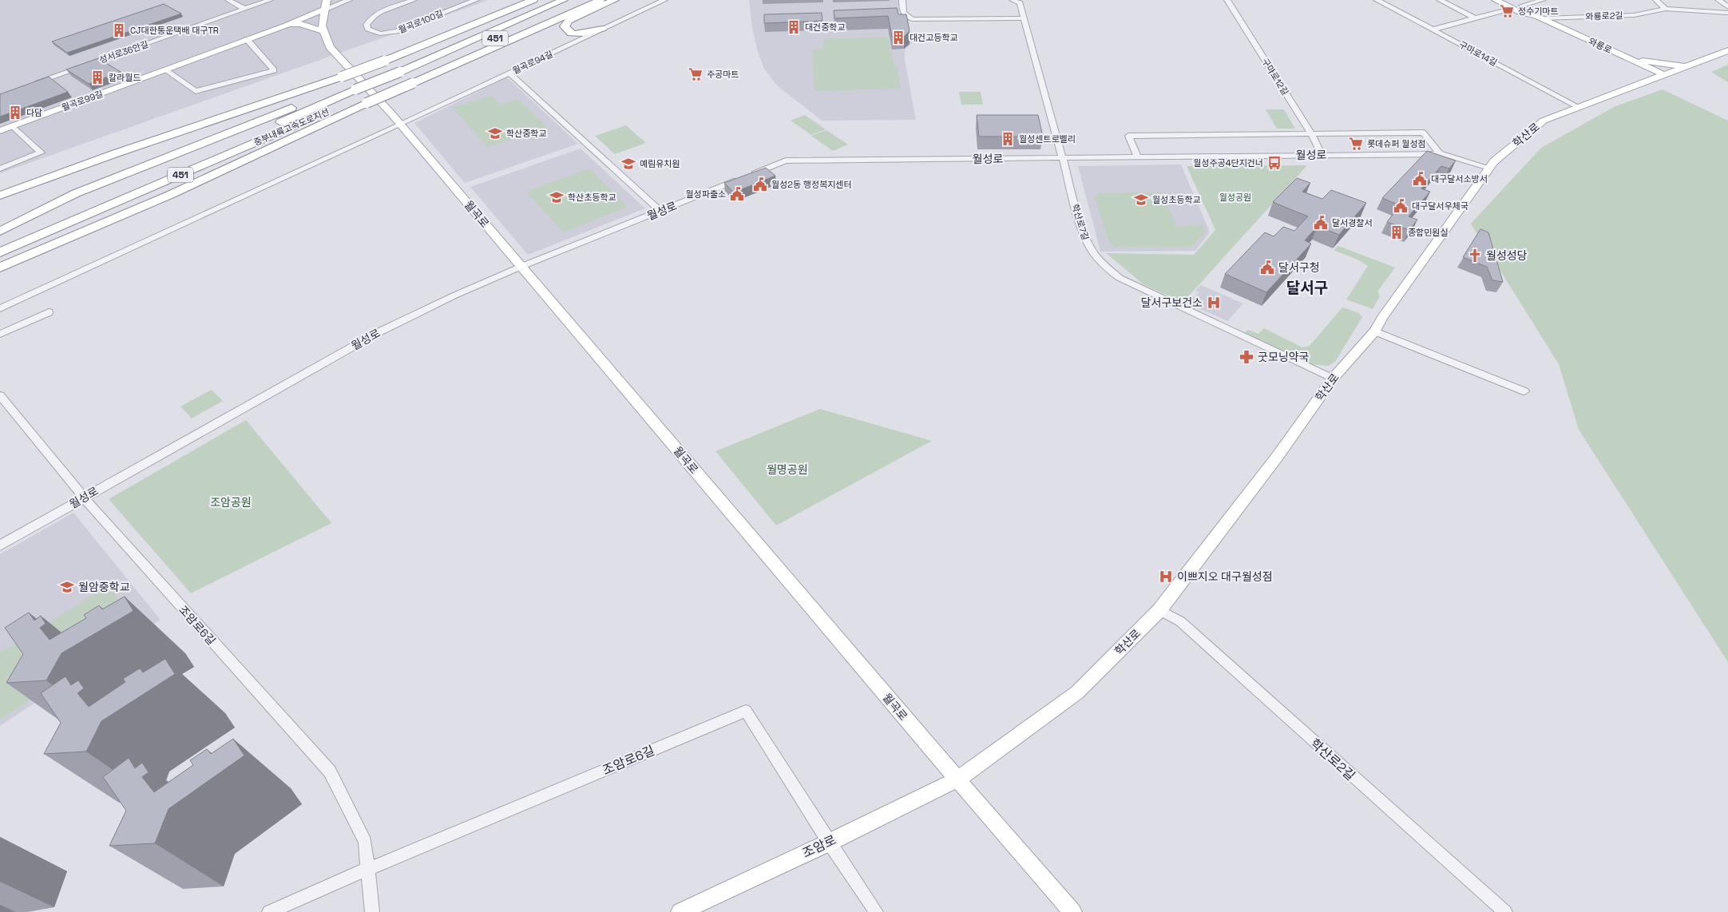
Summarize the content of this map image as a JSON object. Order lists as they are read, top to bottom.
{
  "streets": {
    "highway": ["451", "중부내륙고속도로지선"],
    "main road": [
      "와룡로",
      "월곡로99길",
      "학산로",
      "월곡로",
      "조암로"
    ],
    "street": [
      "와룡로2길",
      "월곡로100길",
      "성서로36안길",
      "구마로14길",
      "월곡로94길",
      "구마로12길",
      "월성로",
      "학산로7길",
      "조암로6길",
      "학산로2길"
    ]
  },
  "crossings": [
    ["와룡로2길", "와룡로"],
    ["와룡로", "학산로"],
    ["구마로14길", "학산로"],
    ["월곡로94길", "월곡로"],
    ["구마로12길", "월성로"],
    ["월곡로99길", "월곡로"],
    ["학산로", "월성로"],
    ["학산로", "월곡로"],
    ["학산로", "학산로7길"],
    ["학산로", "학산로2길"],
    ["학산로", "조암로"],
    ["월성로", "월곡로"],
    ["월성로", "학산로7길"],
    ["월성로", "조암로6길"],
    ["월곡로", "조암로"],
    ["조암로6길", "조암로"]
  ],
  "districts": ["달서구"],
  "parks": ["월성공원", "월명공원", "조암공원"],
  "places": {
    "supermarket": ["정수기마트", "주공마트", "롯데슈퍼 월성점"],
    "building": [
      "대건중학교",
      "CJ대한통운택배 대구TR",
      "대건고등학교",
      "칼라월드",
      "다담",
      "월성센트로벨리",
      "종합민원실"
    ],
    "school or university": [
      "학산중학교",
      "예림유치원",
      "학산초등학교",
      "월성초등학교",
      "월암중학교"
    ],
    "bus stop": ["월성주공4단지건너"],
    "public building": [
      "대구달서소방서",
      "월성2동 행정복지센터",
      "월성파출소",
      "대구달서우체국",
      "달서경찰서",
      "달서구청"
    ],
    "church": ["월성성당"],
    "hospital": ["달서구보건소", "이쁘지오 대구월성점"],
    "pharmacy": ["굿모닝약국"]
  }
}
